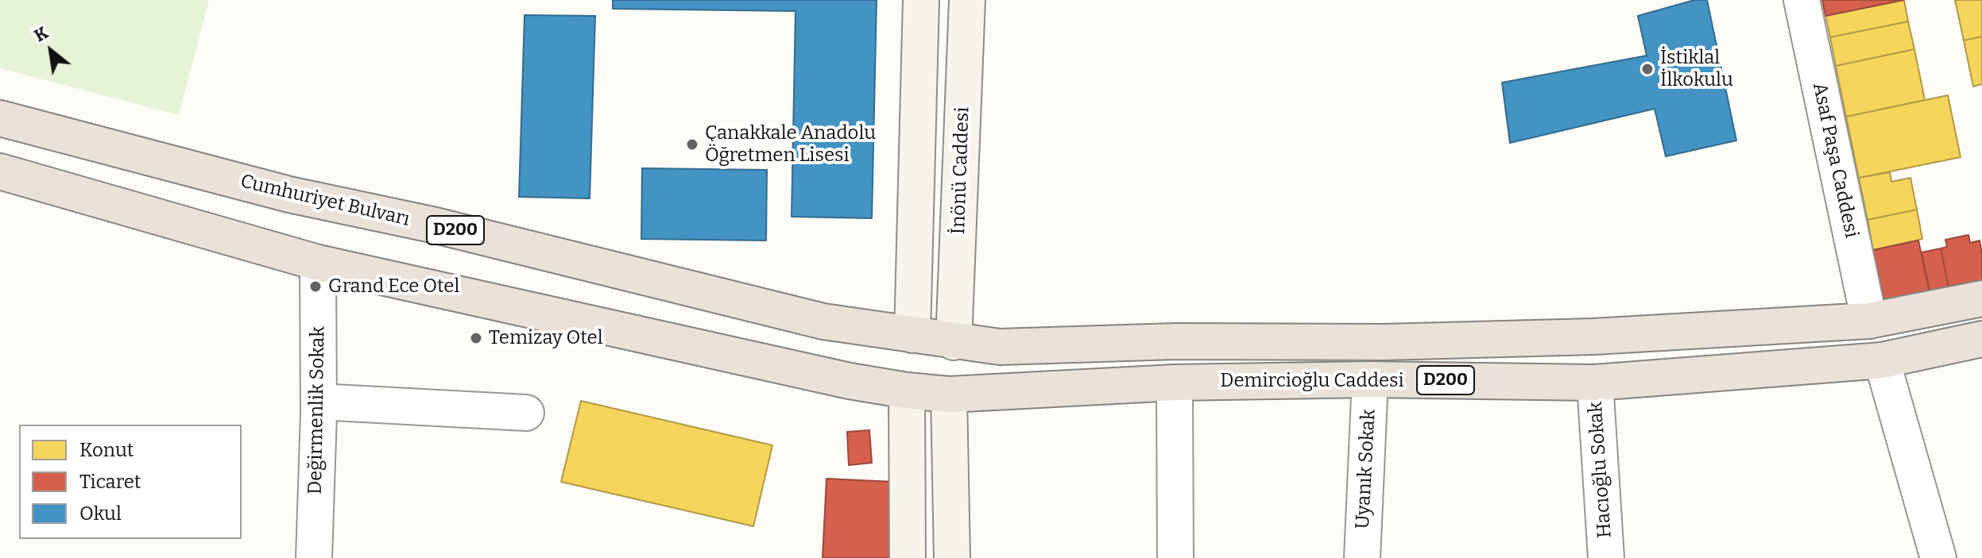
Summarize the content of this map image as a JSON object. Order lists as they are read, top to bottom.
{
  "streets": {
    "highway": ["Cumhuriyet Bulvarı", "D200", "Demircioğlu Caddesi"],
    "main road": ["İnönü Caddesi"],
    "street": [
      "Asaf Paşa Caddesi",
      "Değirmenlik Sokak",
      "Uyanık Sokak",
      "Hacıoğlu Sokak"
    ]
  },
  "crossings": [
    ["Asaf Paşa Caddesi", "Demircioğlu Caddesi"],
    ["İnönü Caddesi", "Demircioğlu Caddesi"],
    ["Cumhuriyet Bulvarı", "Demircioğlu Caddesi"],
    ["D200", "Demircioğlu Caddesi"],
    ["D200", "Değirmenlik Sokak"],
    ["Demircioğlu Caddesi", "Uyanık Sokak"],
    ["Demircioğlu Caddesi", "Hacıoğlu Sokak"]
  ],
  "places": [
    "İstiklal İlkokulu",
    "Çanakkale Anadolu Öğretmen Lisesi",
    "Grand Ece Otel",
    "Temizay Otel"
  ],
  "legend": ["Konut", "Ticaret", "Okul"],
  "north": "top left"
}
